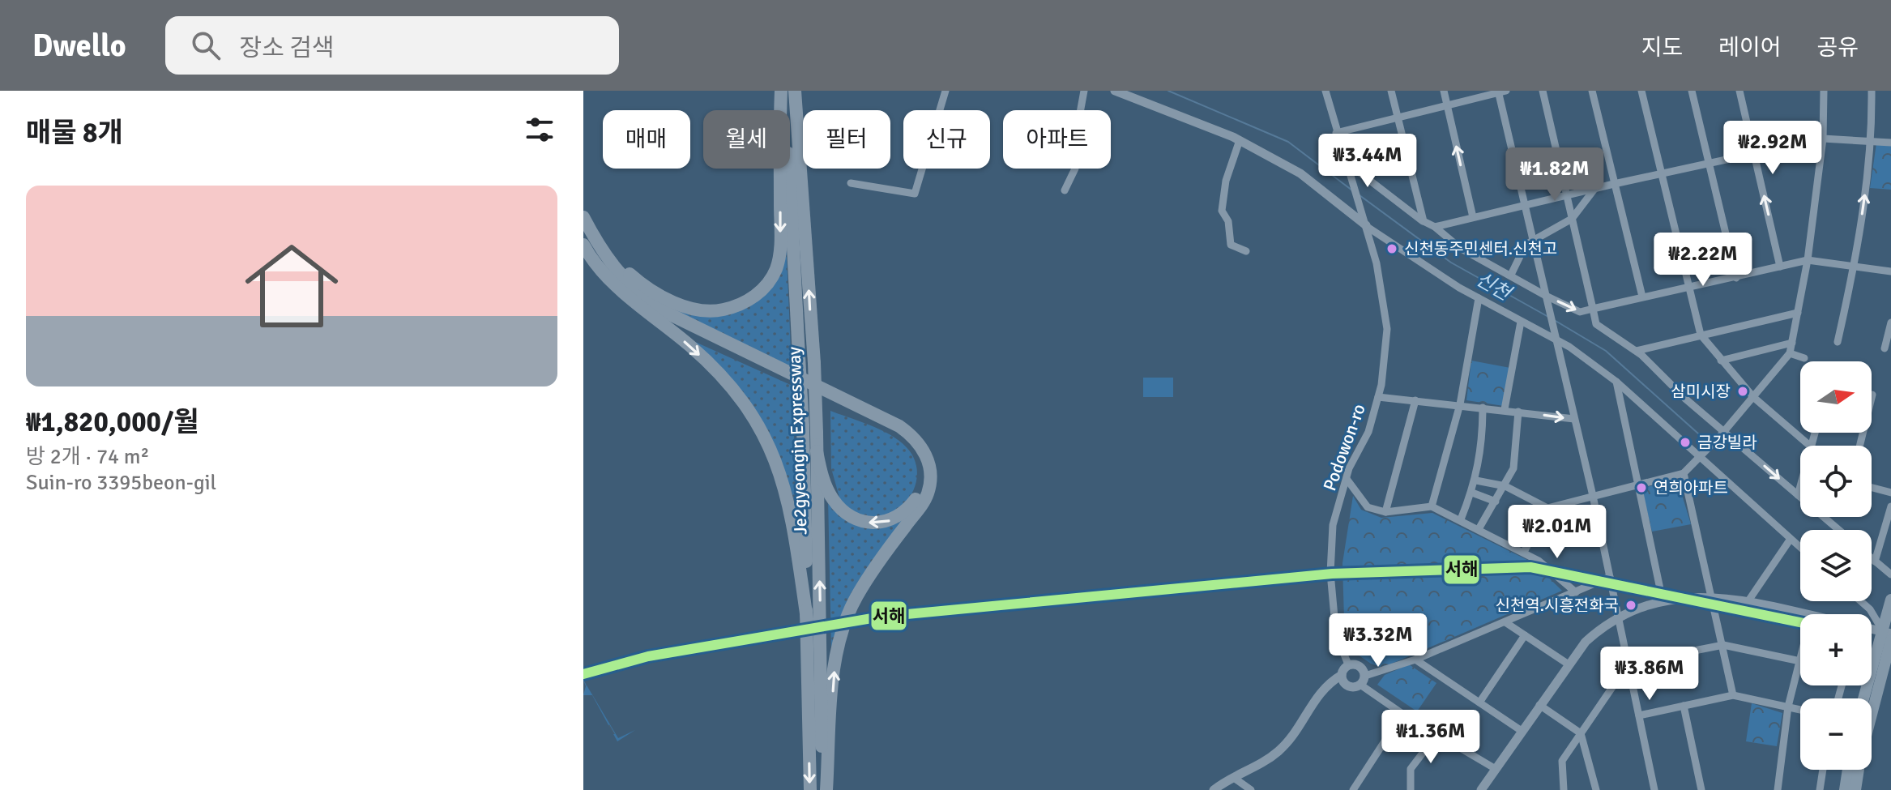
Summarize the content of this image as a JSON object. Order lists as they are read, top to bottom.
{
  "streets": {
    "highway": ["Je2gyeongin Expressway"],
    "street": ["Podowon-ro"]
  },
  "water": ["신천"],
  "places": [
    "신천동주민센터.신천고",
    "삼미시장",
    "금강빌라",
    "연희아파트",
    "신천역.시흥전화국"
  ],
  "lines": ["transit line 서해"],
  "north": "right",
  "page": {
    "header": "Dwello",
    "search": "장소 검색",
    "nav": ["지도", "레이어", "공유"],
    "heading": "매물 8개",
    "chip": [
      "매매",
      "월세",
      "필터",
      "신규",
      "아파트"
    ],
    "price": [
      "₩2.92M",
      "₩3.44M",
      "₩1.82M",
      "₩2.22M",
      "₩2.01M",
      "₩3.32M",
      "₩3.86M",
      "₩1.36M"
    ],
    "list": [
      {
        "name": "₩1,820,000/월",
        "note": "방 2개 · 74 m² · Suin-ro 3395beon-gil"
      }
    ],
    "map_buttons": ["+", "−"]
  }
}
